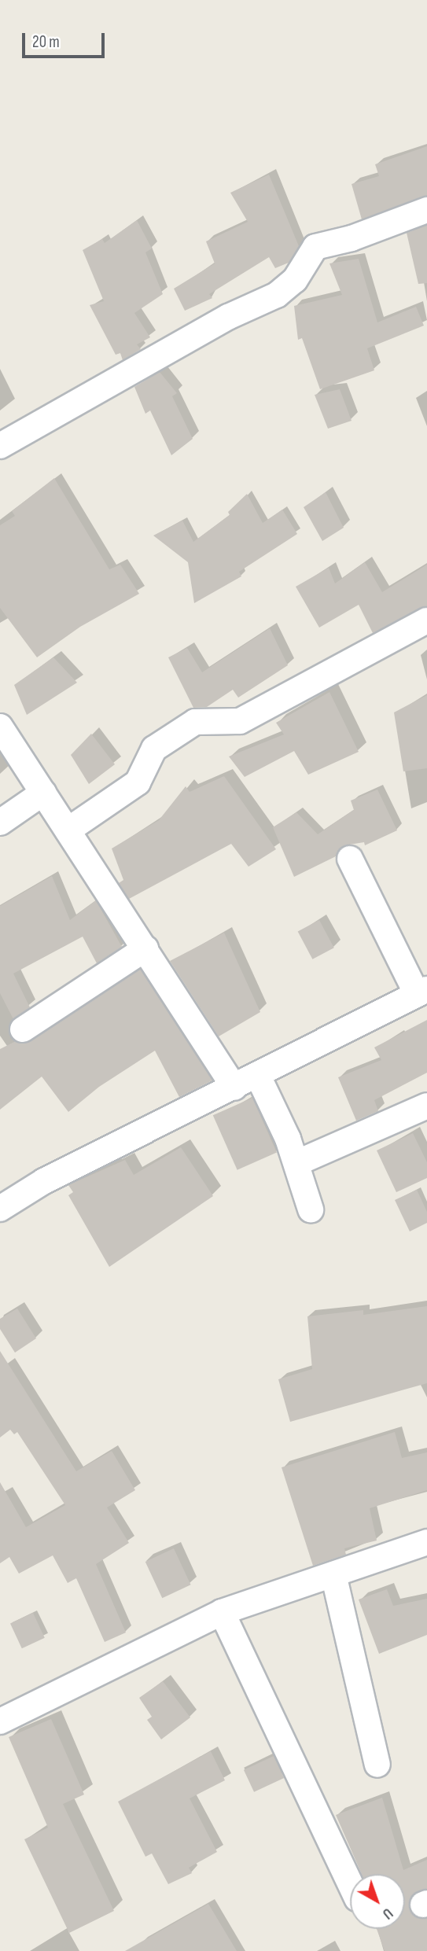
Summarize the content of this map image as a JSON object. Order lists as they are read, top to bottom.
{
  "scale_bar": "20 m",
  "north": "bottom right"
}
